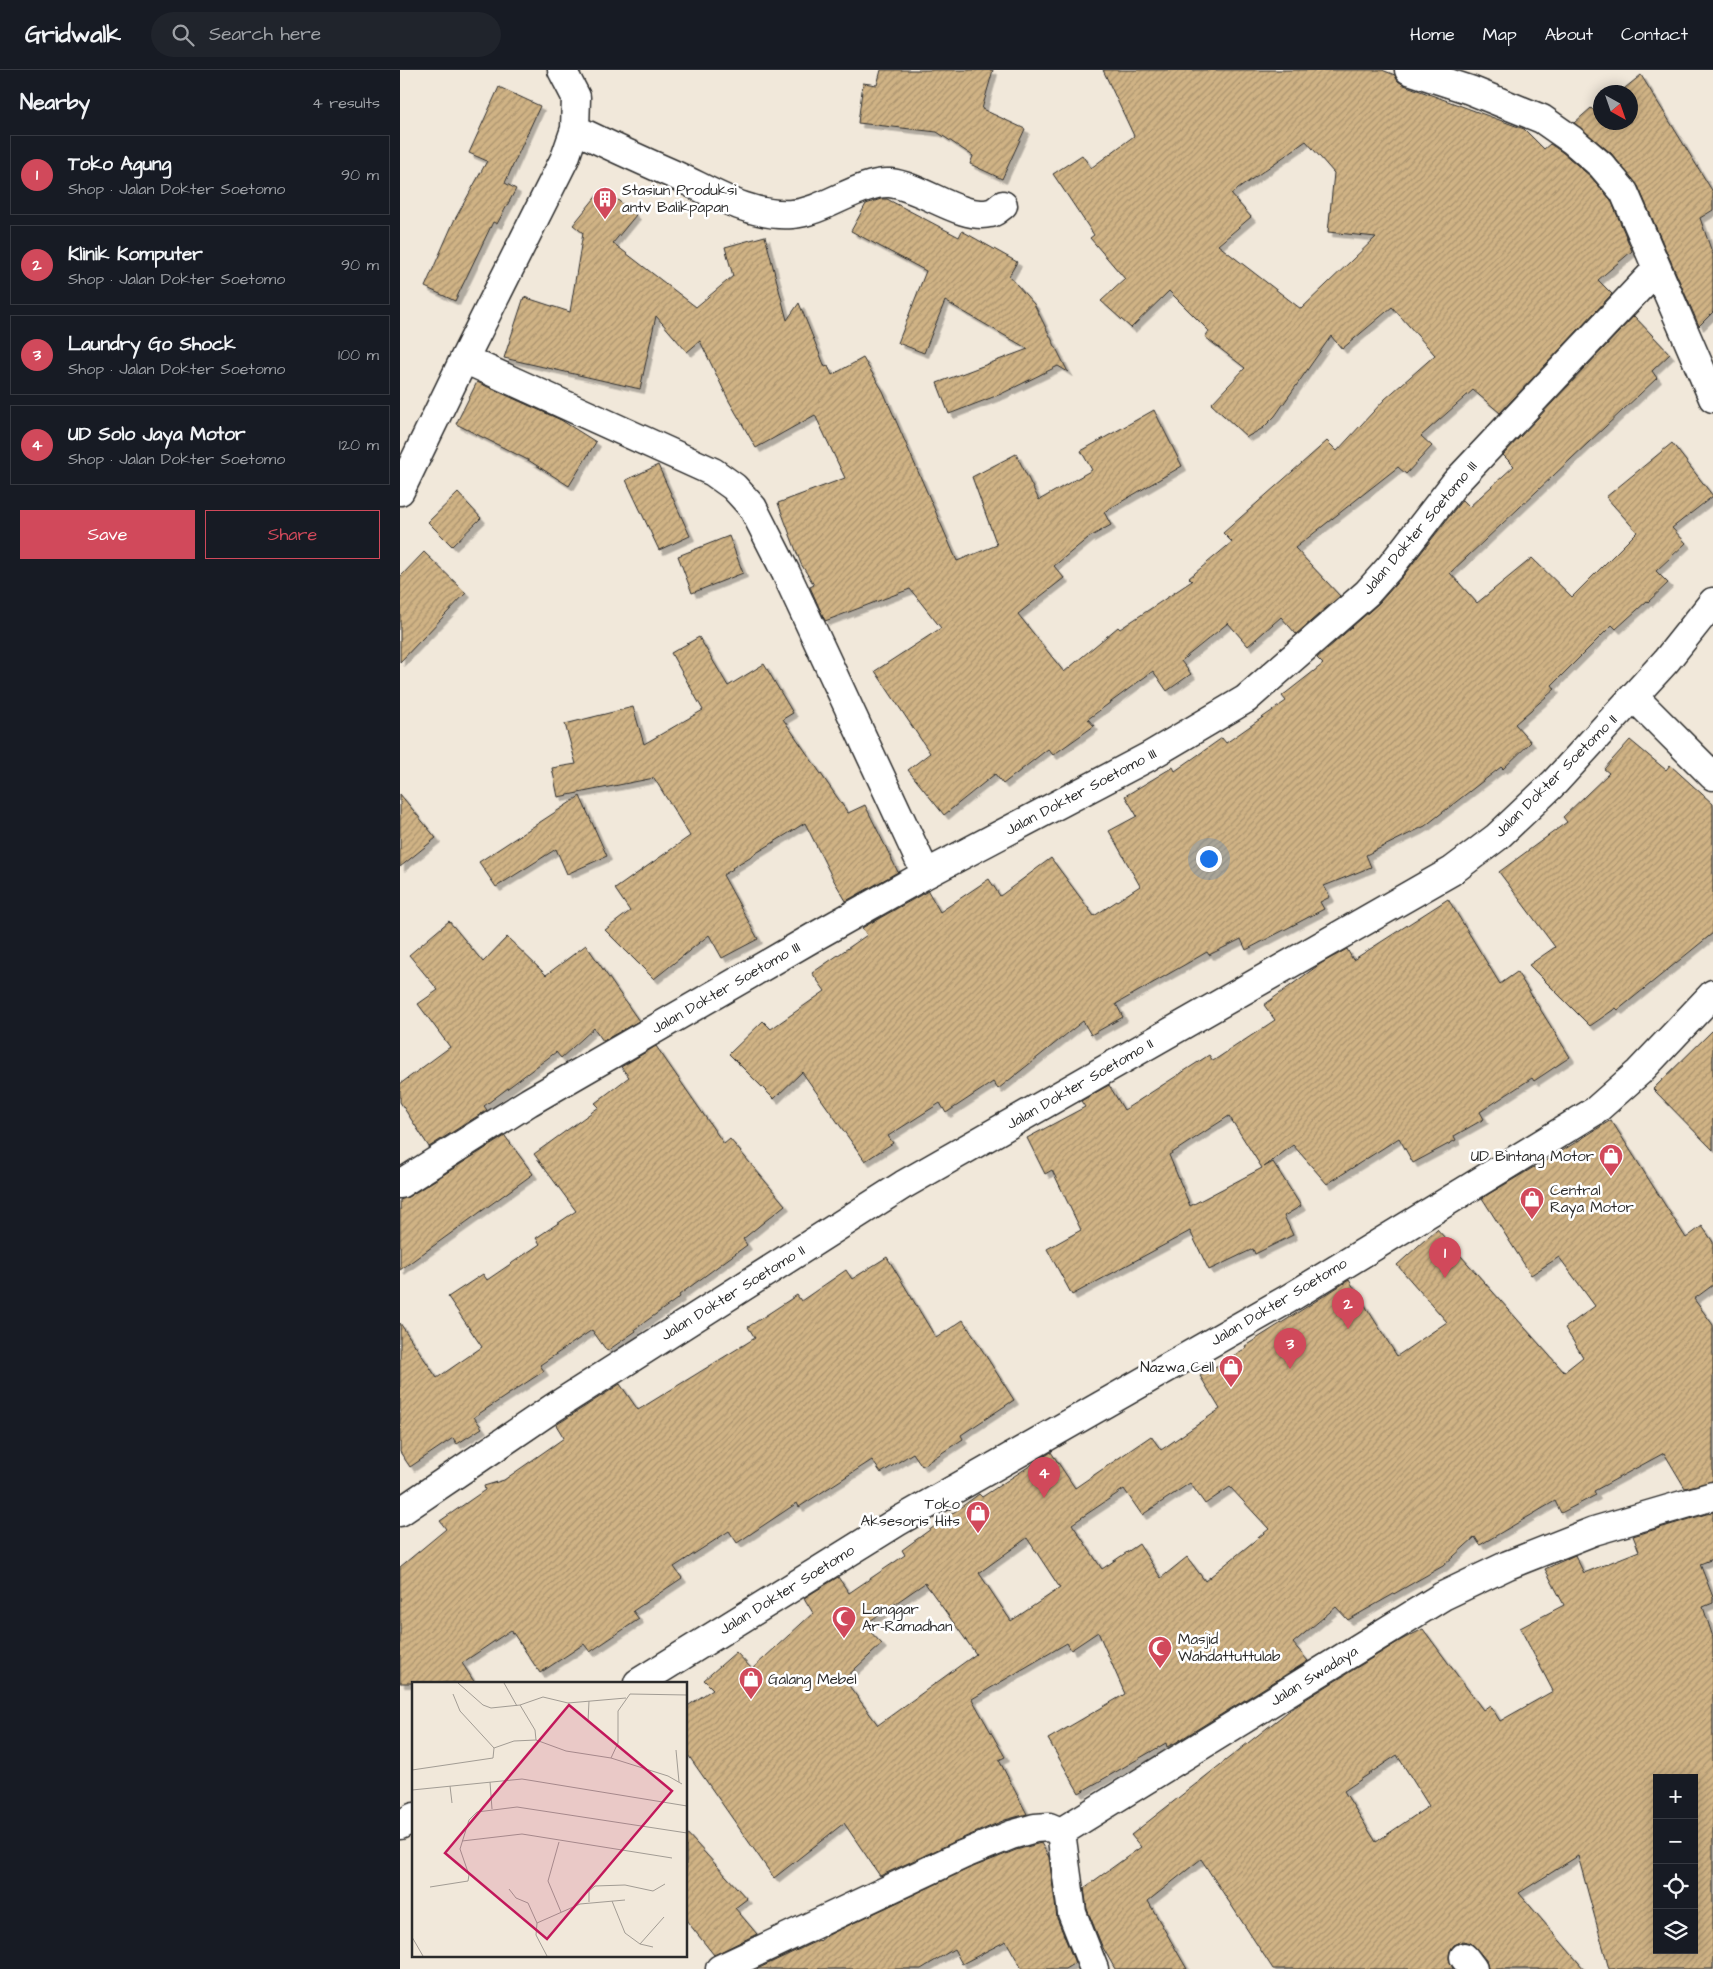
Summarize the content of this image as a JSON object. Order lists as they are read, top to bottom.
{
  "streets": {
    "street": [
      "Jalan Dokter Soetomo III",
      "Jalan Dokter Soetomo II",
      "Jalan Dokter Soetomo",
      "Jalan Swadaya"
    ]
  },
  "places": {
    "building": ["Stasiun Produksi antv Balikpapan"],
    "shop": [
      "UD Bintang Motor",
      "Central Raya Motor",
      "Nazwa Cell",
      "Toko Aksesoris Hits",
      "Galang Mebel"
    ],
    "mosque": ["Langgar Ar-Ramadhan", "Masjid Wahdattuttulab"]
  },
  "north": "bottom right",
  "page": {
    "header": "Gridwalk",
    "search": "Search here",
    "nav": [
      "Home",
      "Map",
      "About",
      "Contact"
    ],
    "heading": ["Nearby", "4 results"],
    "list": [
      {
        "mark": "1",
        "name": "Toko Agung",
        "note": "Shop · Jalan Dokter Soetomo",
        "value": "90 m"
      },
      {
        "mark": "2",
        "name": "Klinik Komputer",
        "note": "Shop · Jalan Dokter Soetomo",
        "value": "90 m"
      },
      {
        "mark": "3",
        "name": "Laundry Go Shock",
        "note": "Shop · Jalan Dokter Soetomo",
        "value": "100 m"
      },
      {
        "mark": "4",
        "name": "UD Solo Jaya Motor",
        "note": "Shop · Jalan Dokter Soetomo",
        "value": "120 m"
      }
    ],
    "buttons": ["Save", "Share"],
    "pins": [
      "1",
      "2",
      "3",
      "4"
    ],
    "map_buttons": ["+", "−"]
  }
}
